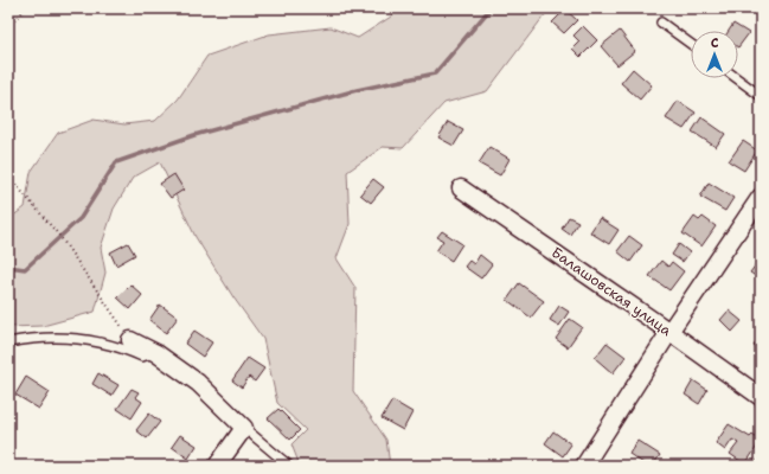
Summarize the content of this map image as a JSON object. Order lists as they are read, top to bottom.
{
  "streets": {
    "street": ["Балашовская улица"]
  },
  "north": "top"
}
